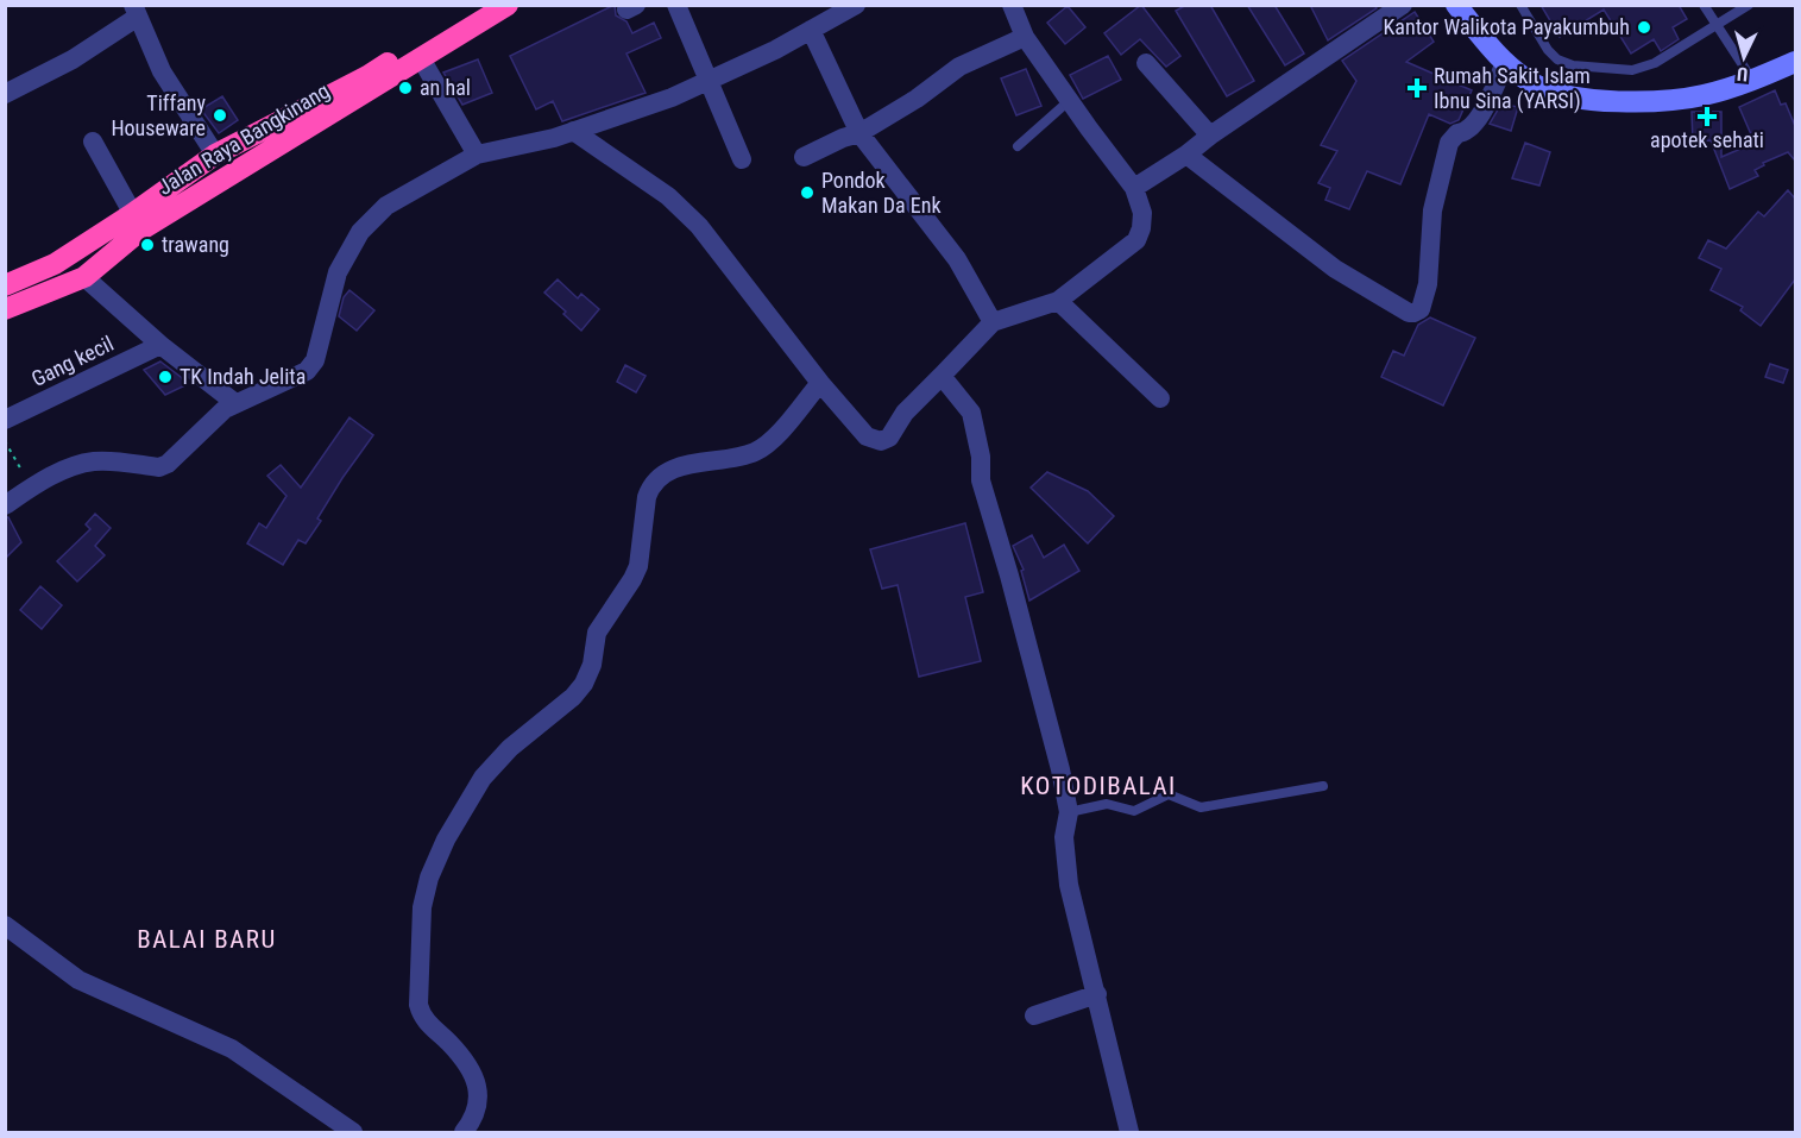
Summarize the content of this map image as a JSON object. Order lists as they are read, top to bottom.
{
  "streets": {
    "highway": ["Jalan Raya Bangkinang"],
    "street": ["Gang kecil"]
  },
  "districts": ["KOTODIBALAI", "BALAI BARU"],
  "places": {
    "other": [
      "Kantor Walikota Payakumbuh",
      "an hal",
      "Tiffany Houseware",
      "Pondok Makan Da Enk",
      "trawang",
      "TK Indah Jelita"
    ],
    "health": ["Rumah Sakit Islam Ibnu Sina (YARSI)", "apotek sehati"]
  },
  "north": "bottom"
}
